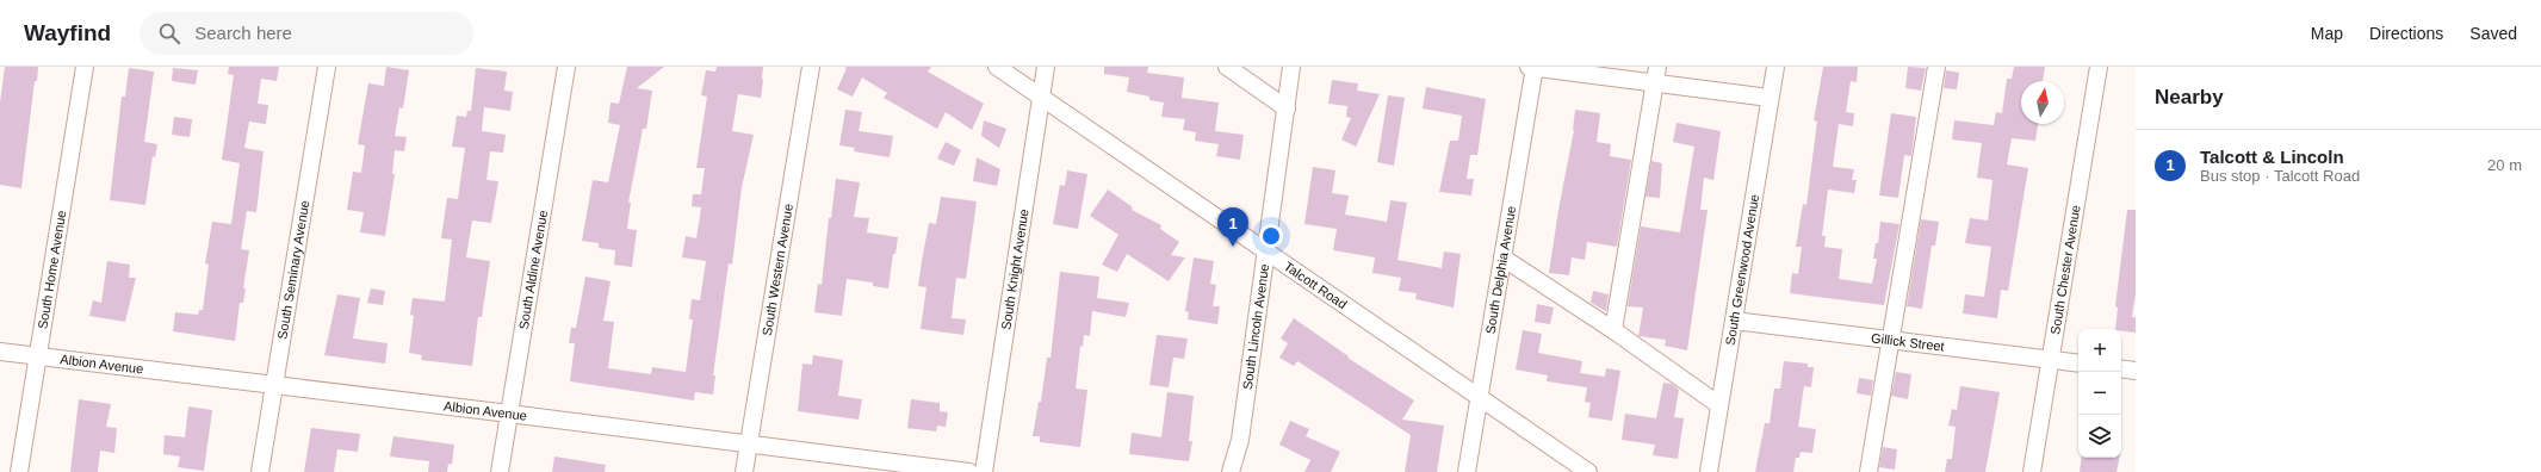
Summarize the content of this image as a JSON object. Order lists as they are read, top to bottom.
{
  "streets": {
    "street": [
      "South Home Avenue",
      "South Seminary Avenue",
      "South Aldine Avenue",
      "South Western Avenue",
      "South Knight Avenue",
      "South Delphia Avenue",
      "South Greenwood Avenue",
      "South Chester Avenue",
      "Talcott Road",
      "South Lincoln Avenue",
      "Gillick Street",
      "Albion Avenue"
    ]
  },
  "crossings": [
    ["South Home Avenue", "Albion Avenue"],
    ["South Seminary Avenue", "Albion Avenue"],
    ["South Aldine Avenue", "Albion Avenue"],
    ["South Western Avenue", "Albion Avenue"],
    ["South Knight Avenue", "Talcott Road"],
    ["South Delphia Avenue", "Talcott Road"],
    ["South Greenwood Avenue", "Gillick Street"],
    ["South Chester Avenue", "Gillick Street"],
    ["Talcott Road", "South Lincoln Avenue"]
  ],
  "north": "top",
  "page": {
    "header": "Wayfind",
    "search": "Search here",
    "nav": ["Map", "Directions", "Saved"],
    "heading": "Nearby",
    "list": [
      {
        "mark": "1",
        "name": "Talcott & Lincoln",
        "note": "Bus stop · Talcott Road",
        "value": "20 m"
      }
    ],
    "pins": "1",
    "map_buttons": ["+", "−"]
  }
}
